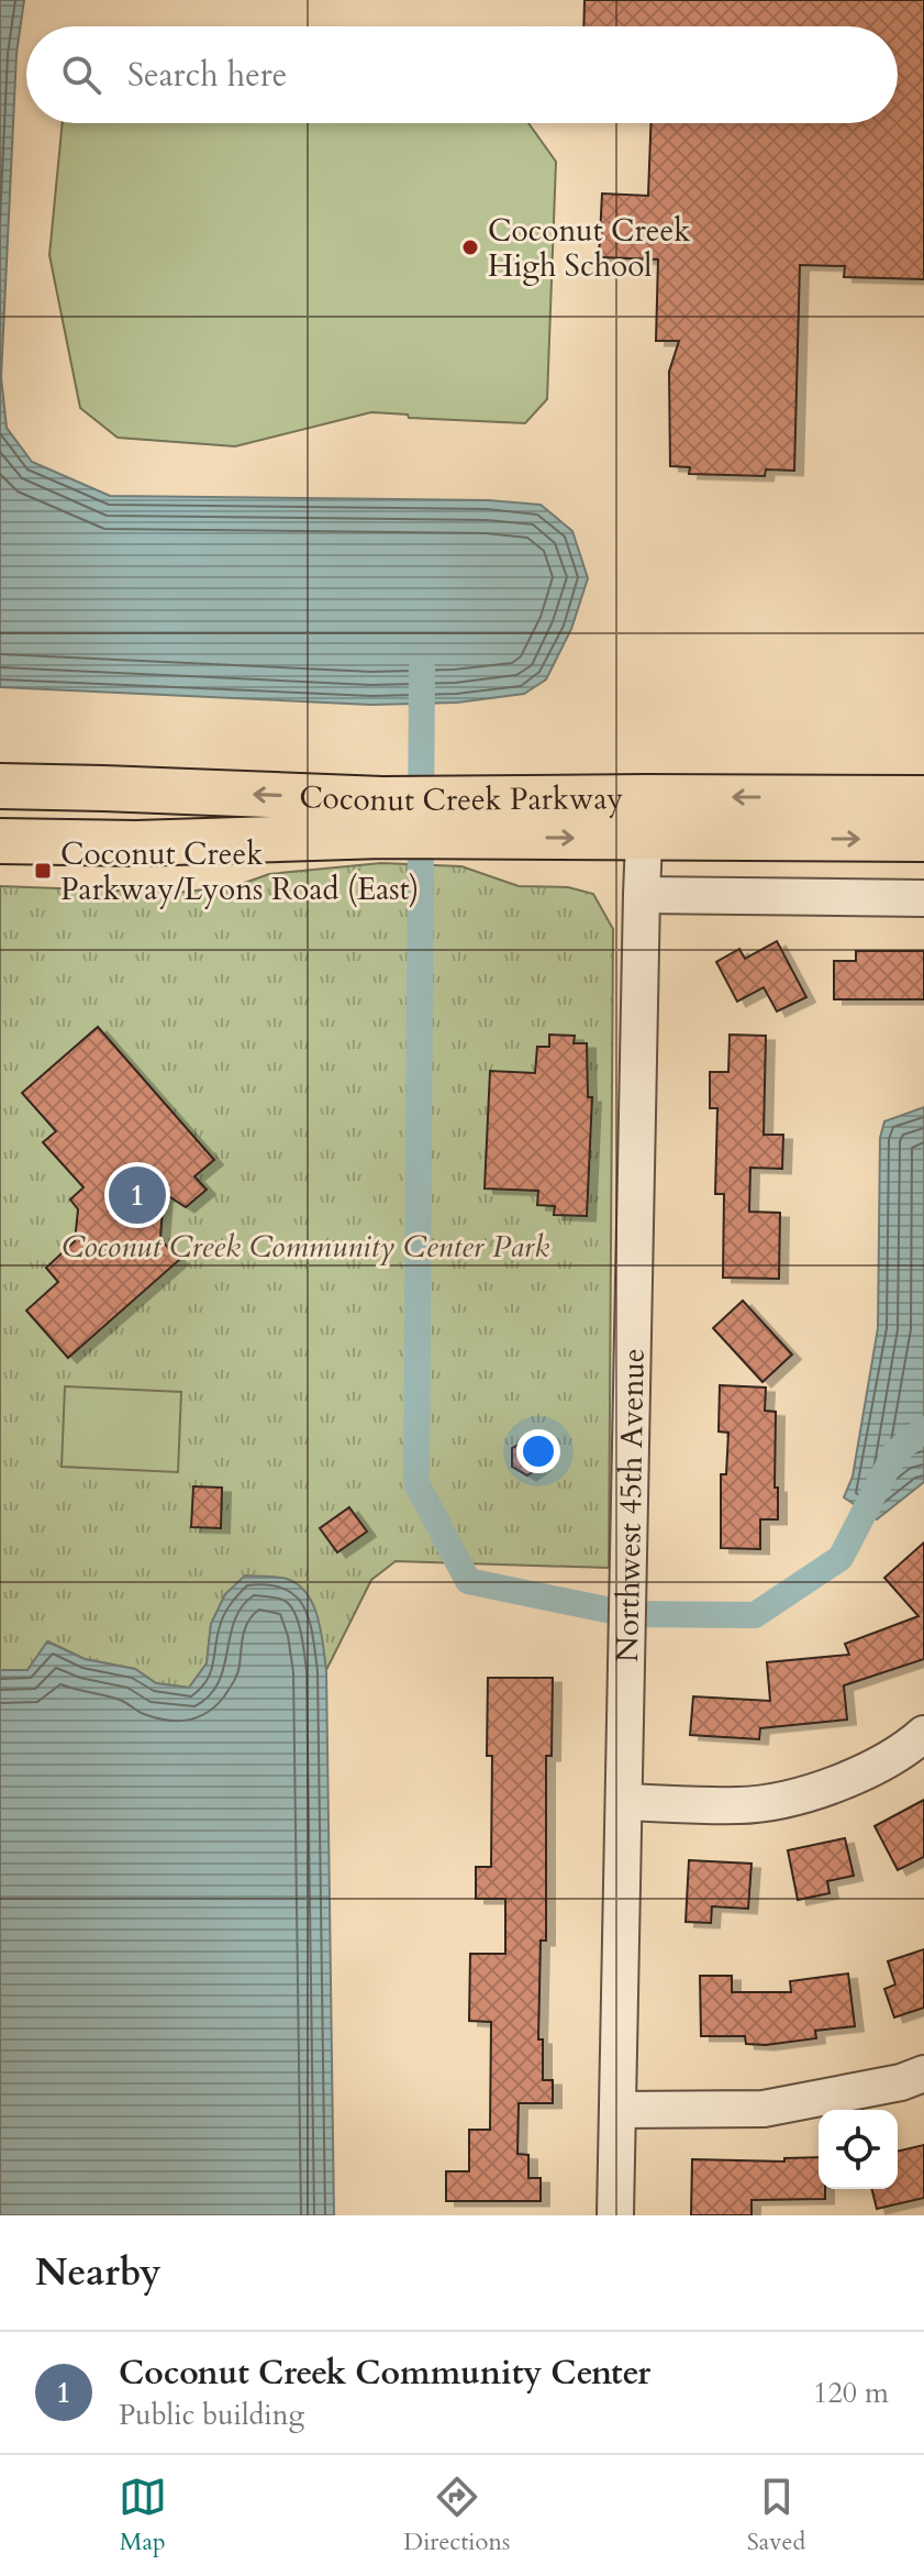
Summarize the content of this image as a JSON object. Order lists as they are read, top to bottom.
{
  "streets": {
    "main road": ["Coconut Creek Parkway"],
    "street": ["Northwest 45th Avenue"]
  },
  "crossings": [
    ["Coconut Creek Parkway", "Northwest 45th Avenue"]
  ],
  "parks": ["Coconut Creek Community Center Park"],
  "places": {
    "other": ["Coconut Creek High School"],
    "transit": ["Coconut Creek Parkway/Lyons Road (East)"]
  },
  "page": {
    "search": "Search here",
    "pins": "1",
    "heading": "Nearby",
    "list": [
      {
        "mark": "1",
        "name": "Coconut Creek Community Center",
        "note": "Public building",
        "value": "120 m"
      }
    ],
    "nav": ["Map", "Directions", "Saved"]
  }
}
